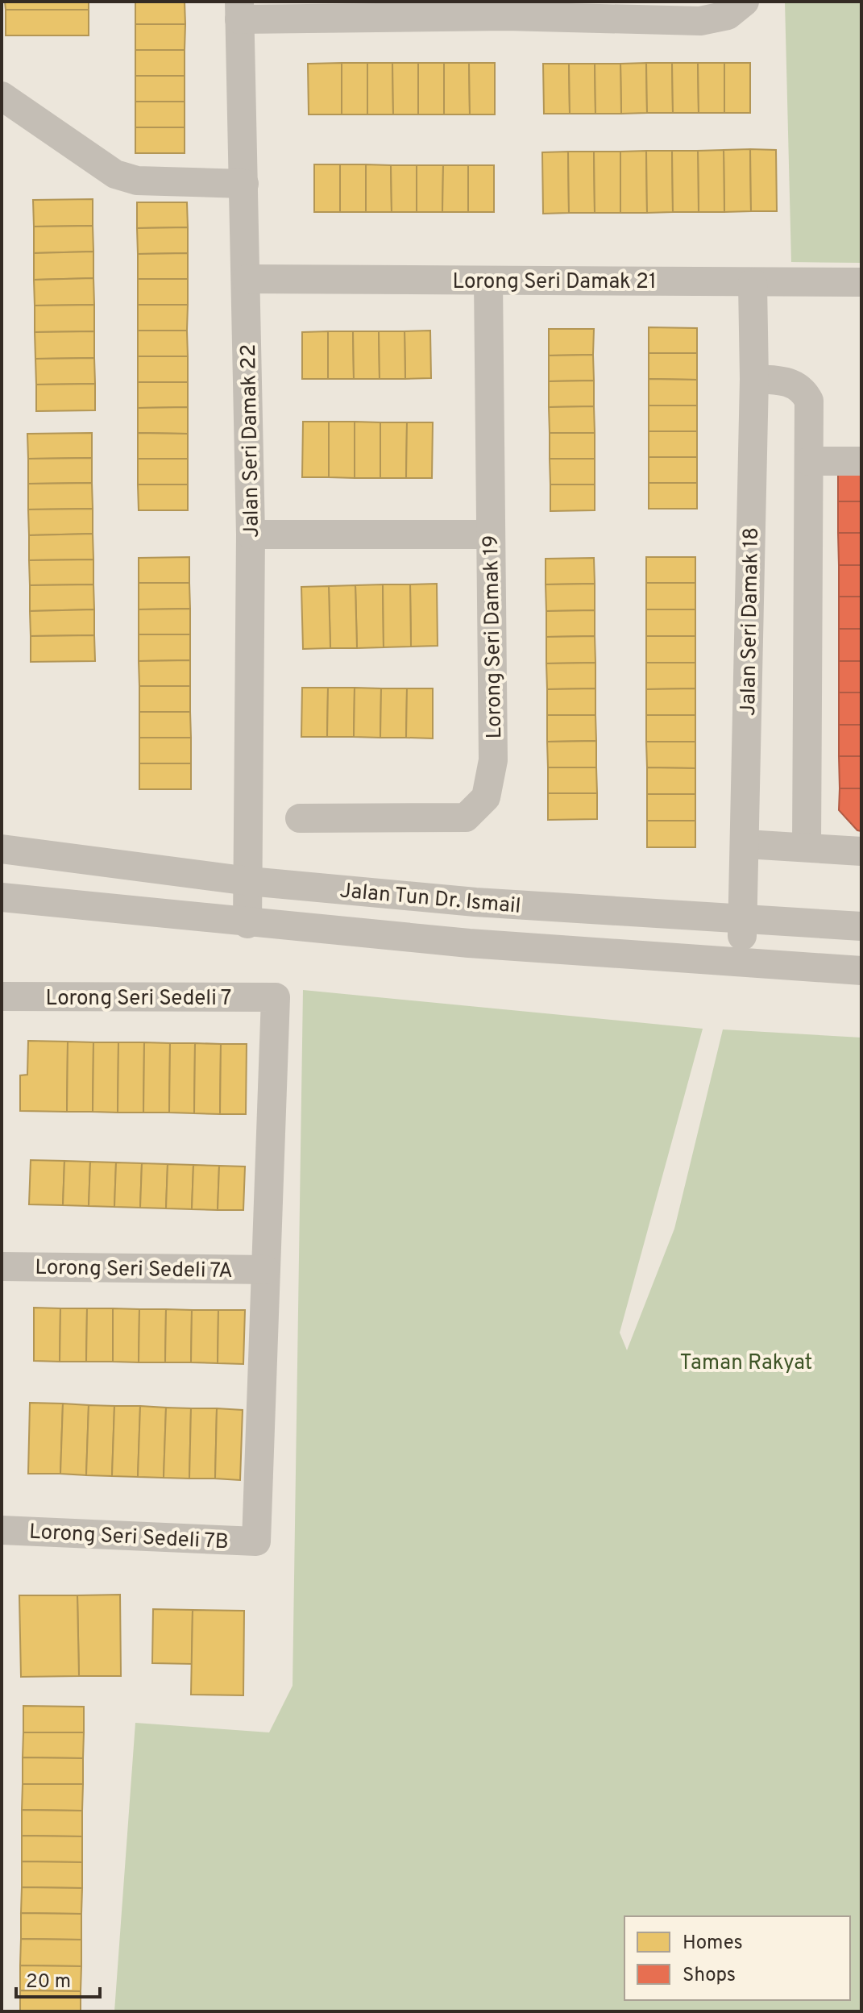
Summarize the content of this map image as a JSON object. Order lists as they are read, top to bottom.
{
  "streets": {
    "street": [
      "Lorong Seri Damak 21",
      "Jalan Seri Damak 22",
      "Jalan Seri Damak 18",
      "Lorong Seri Damak 19",
      "Jalan Tun Dr. Ismail",
      "Lorong Seri Sedeli 7",
      "Lorong Seri Sedeli 7A",
      "Lorong Seri Sedeli 7B"
    ]
  },
  "crossings": [
    ["Lorong Seri Damak 21", "Jalan Seri Damak 22"],
    ["Lorong Seri Damak 21", "Jalan Seri Damak 18"],
    ["Lorong Seri Damak 21", "Lorong Seri Damak 19"],
    ["Jalan Seri Damak 22", "Jalan Tun Dr. Ismail"],
    ["Jalan Seri Damak 18", "Jalan Tun Dr. Ismail"],
    ["Lorong Seri Sedeli 7", "Lorong Seri Sedeli 7A"],
    ["Lorong Seri Sedeli 7", "Lorong Seri Sedeli 7B"],
    ["Lorong Seri Sedeli 7A", "Lorong Seri Sedeli 7B"]
  ],
  "parks": ["Taman Rakyat"],
  "legend": ["Homes", "Shops"],
  "scale_bar": "20 m"
}
